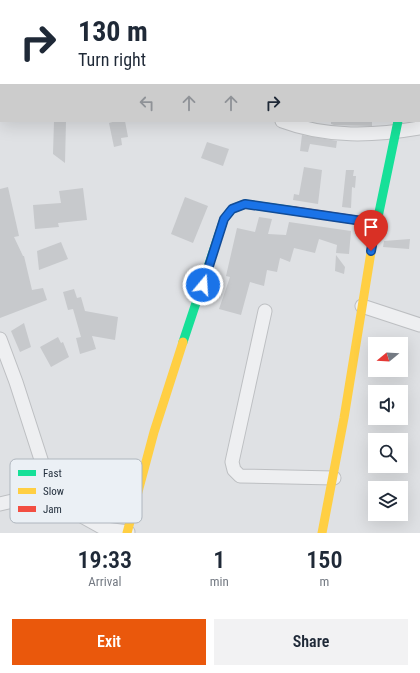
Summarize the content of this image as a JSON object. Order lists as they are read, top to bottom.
{
  "legend": ["Fast", "Slow", "Jam"],
  "north": "left",
  "page": {
    "turn": ["130 m", "Turn right"],
    "eta": [
      "19:33",
      "Arrival",
      "1",
      "min",
      "150",
      "m"
    ],
    "buttons": ["Exit", "Share"]
  }
}
